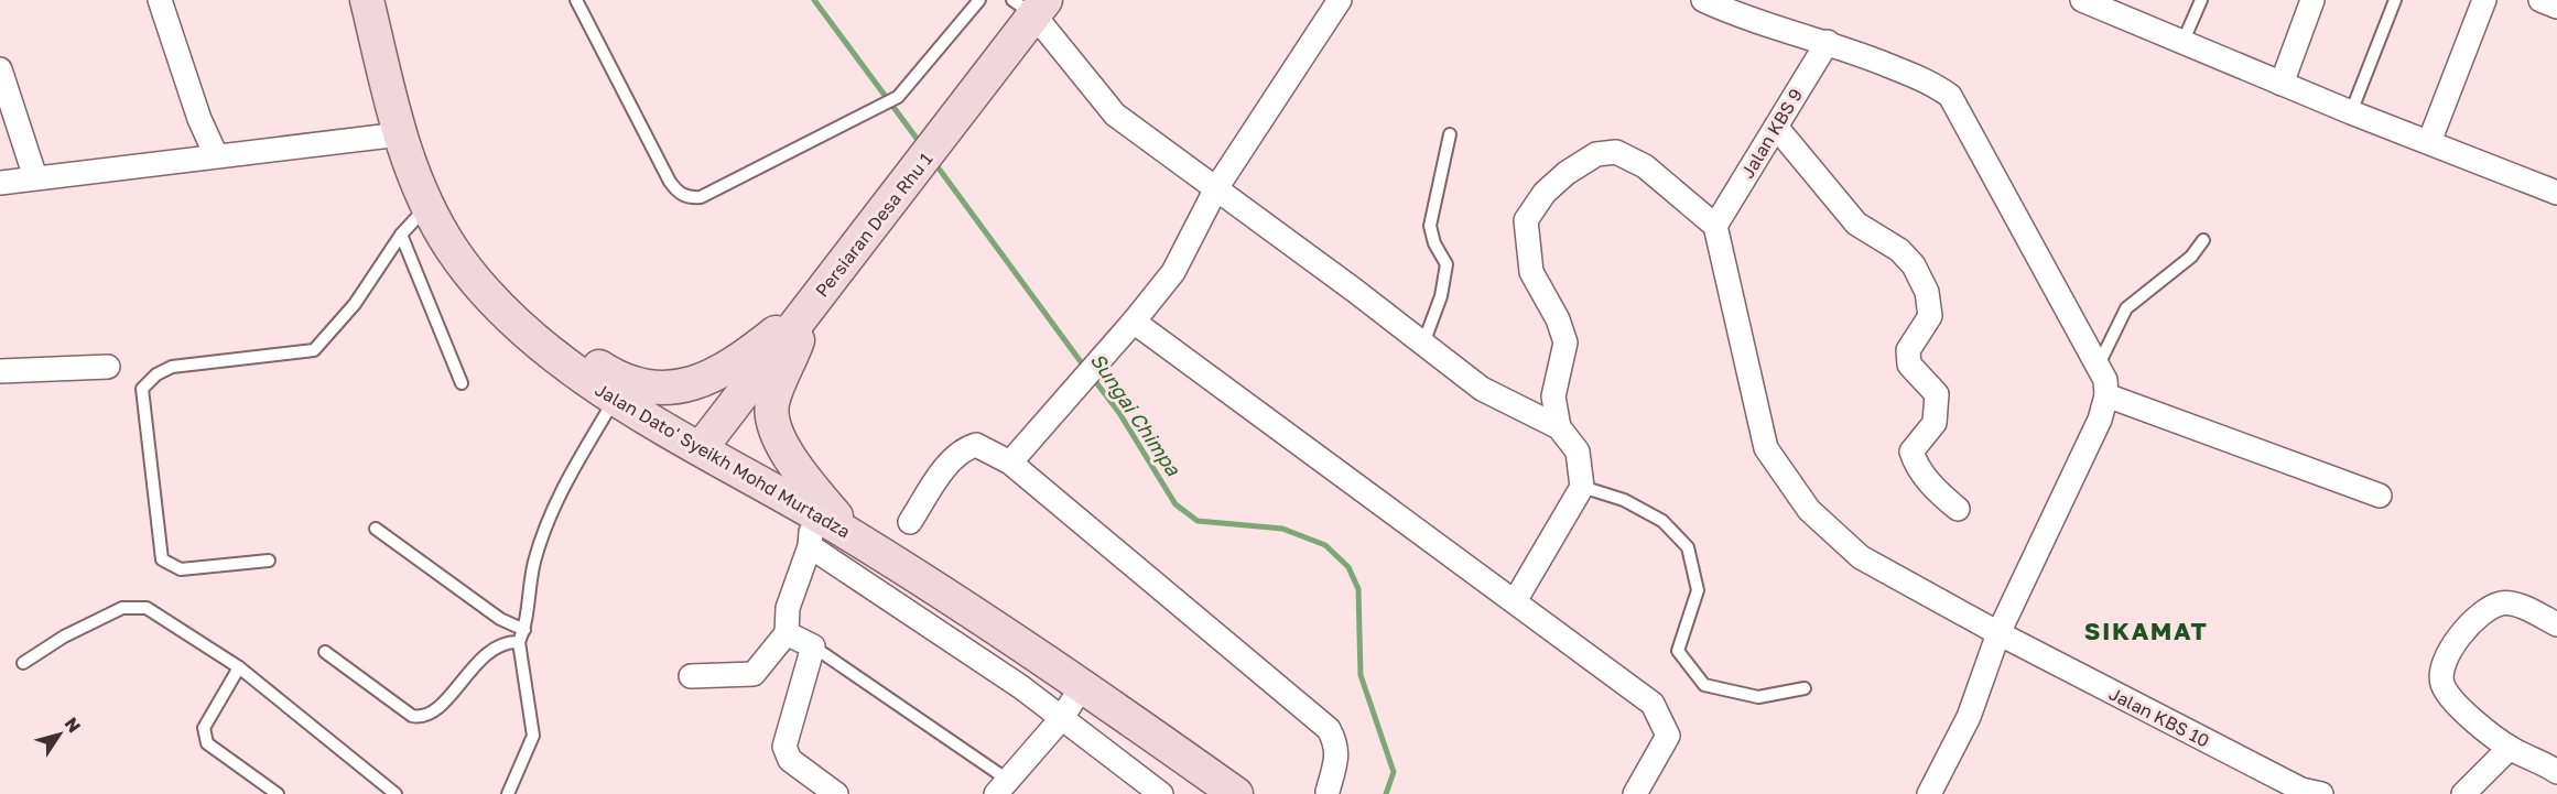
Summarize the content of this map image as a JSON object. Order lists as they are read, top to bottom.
{
  "streets": {
    "main road": ["Persiaran Desa Rhu 1", "Jalan Dato' Syeikh Mohd Murtadza"],
    "street": ["Jalan KBS 9", "Jalan KBS 10"]
  },
  "crossings": [
    ["Jalan KBS 9", "Jalan KBS 10"],
    ["Persiaran Desa Rhu 1", "Jalan Dato' Syeikh Mohd Murtadza"]
  ],
  "districts": ["SIKAMAT"],
  "water": ["Sungai Chimpa"],
  "north": "top right"
}
